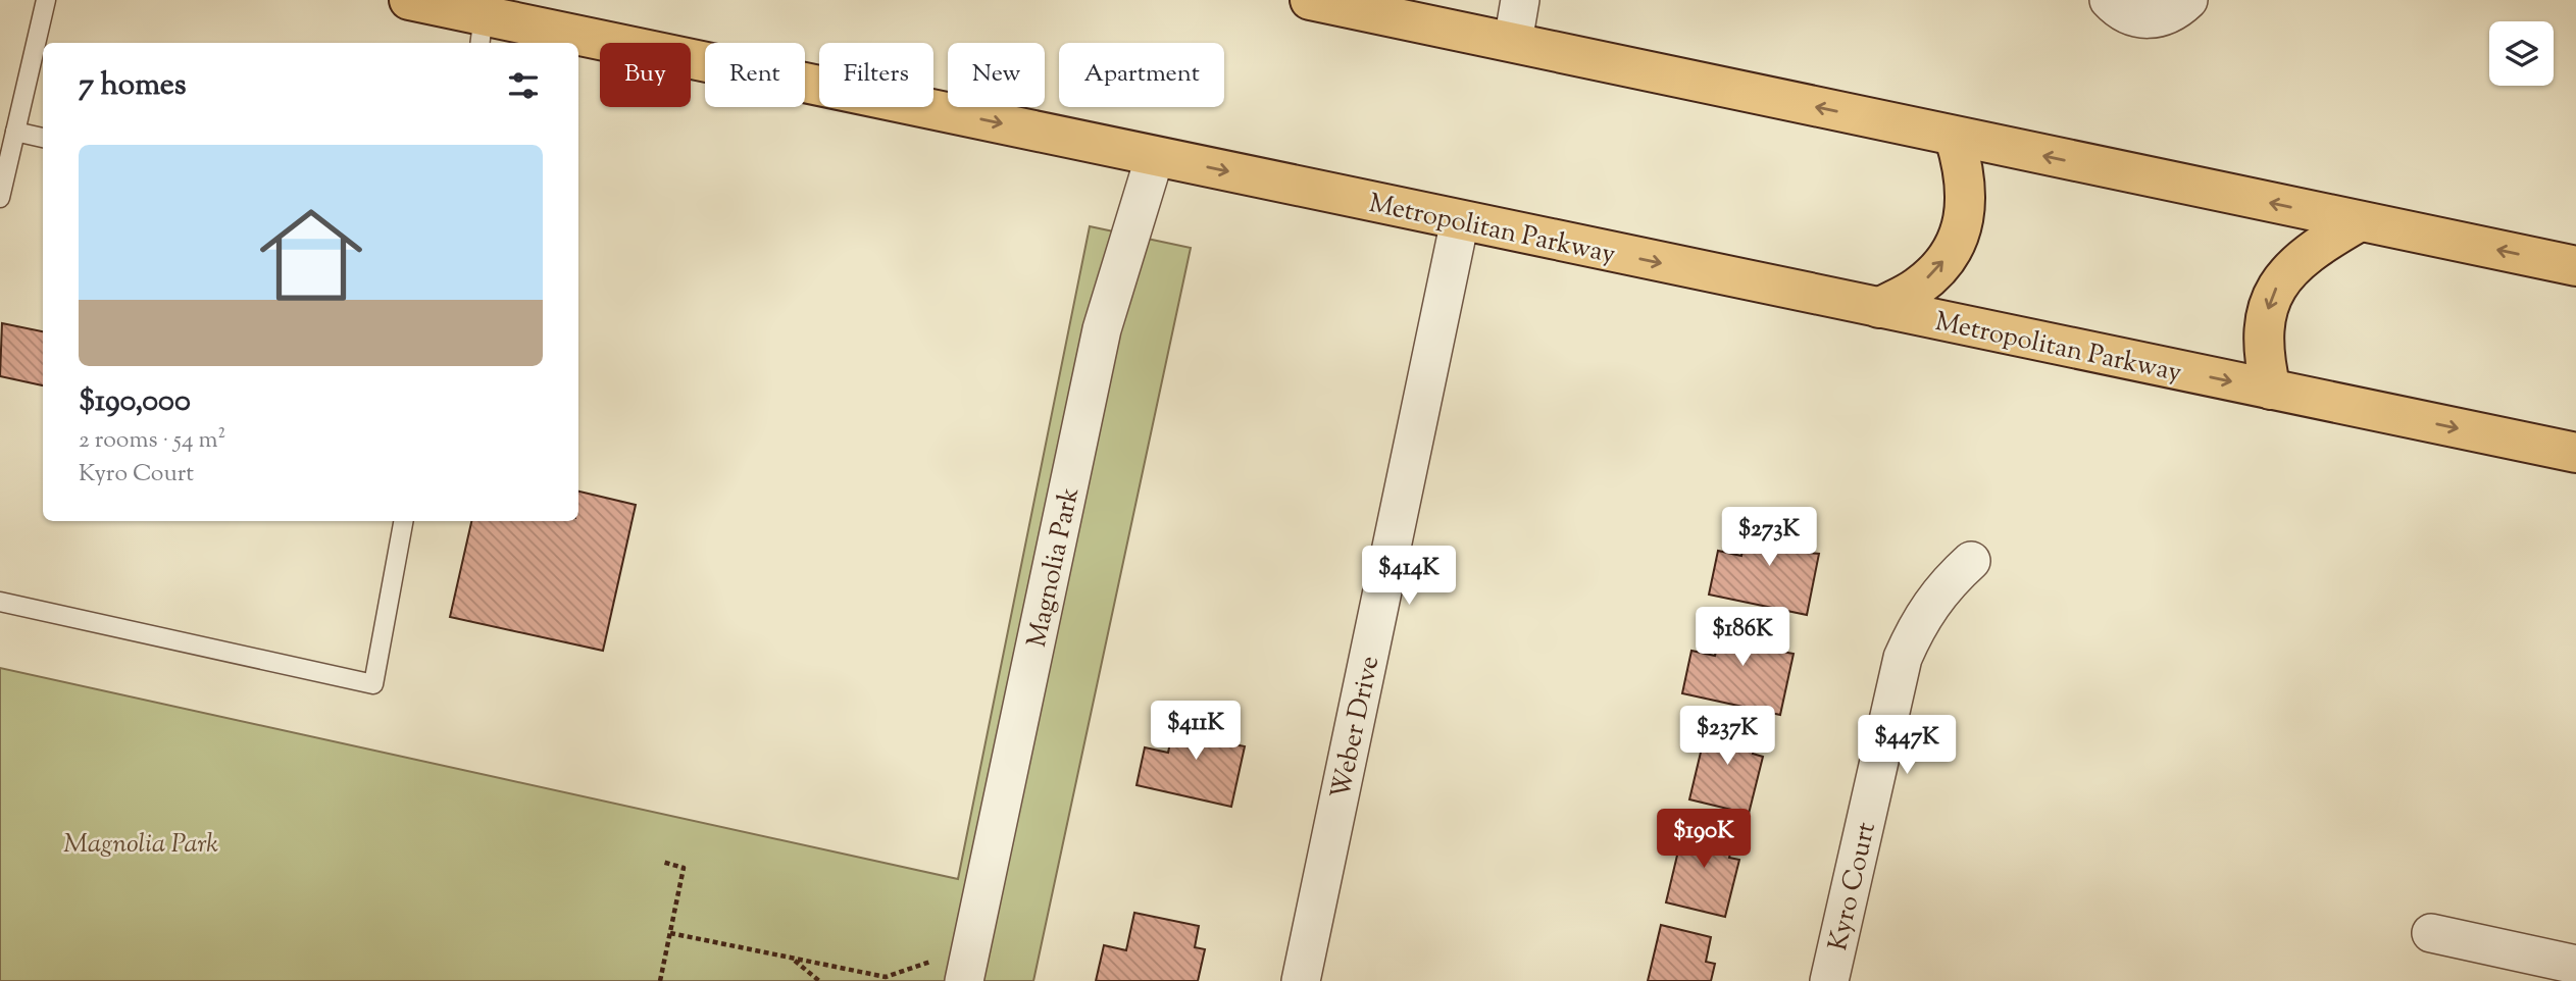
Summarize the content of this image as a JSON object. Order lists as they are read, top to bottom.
{
  "streets": {
    "main road": ["Metropolitan Parkway"],
    "street": ["Magnolia Park", "Weber Drive", "Kyro Court"]
  },
  "crossings": [
    ["Metropolitan Parkway", "Magnolia Park"],
    ["Metropolitan Parkway", "Weber Drive"]
  ],
  "parks": ["Magnolia Park"],
  "page": {
    "chip": [
      "Buy",
      "Rent",
      "Filters",
      "New",
      "Apartment"
    ],
    "heading": "7 homes",
    "list": [
      {
        "name": "$190,000",
        "note": "2 rooms · 54 m² · Kyro Court"
      }
    ],
    "price": [
      "$273K",
      "$414K",
      "$186K",
      "$411K",
      "$237K",
      "$447K",
      "$190K"
    ]
  }
}
